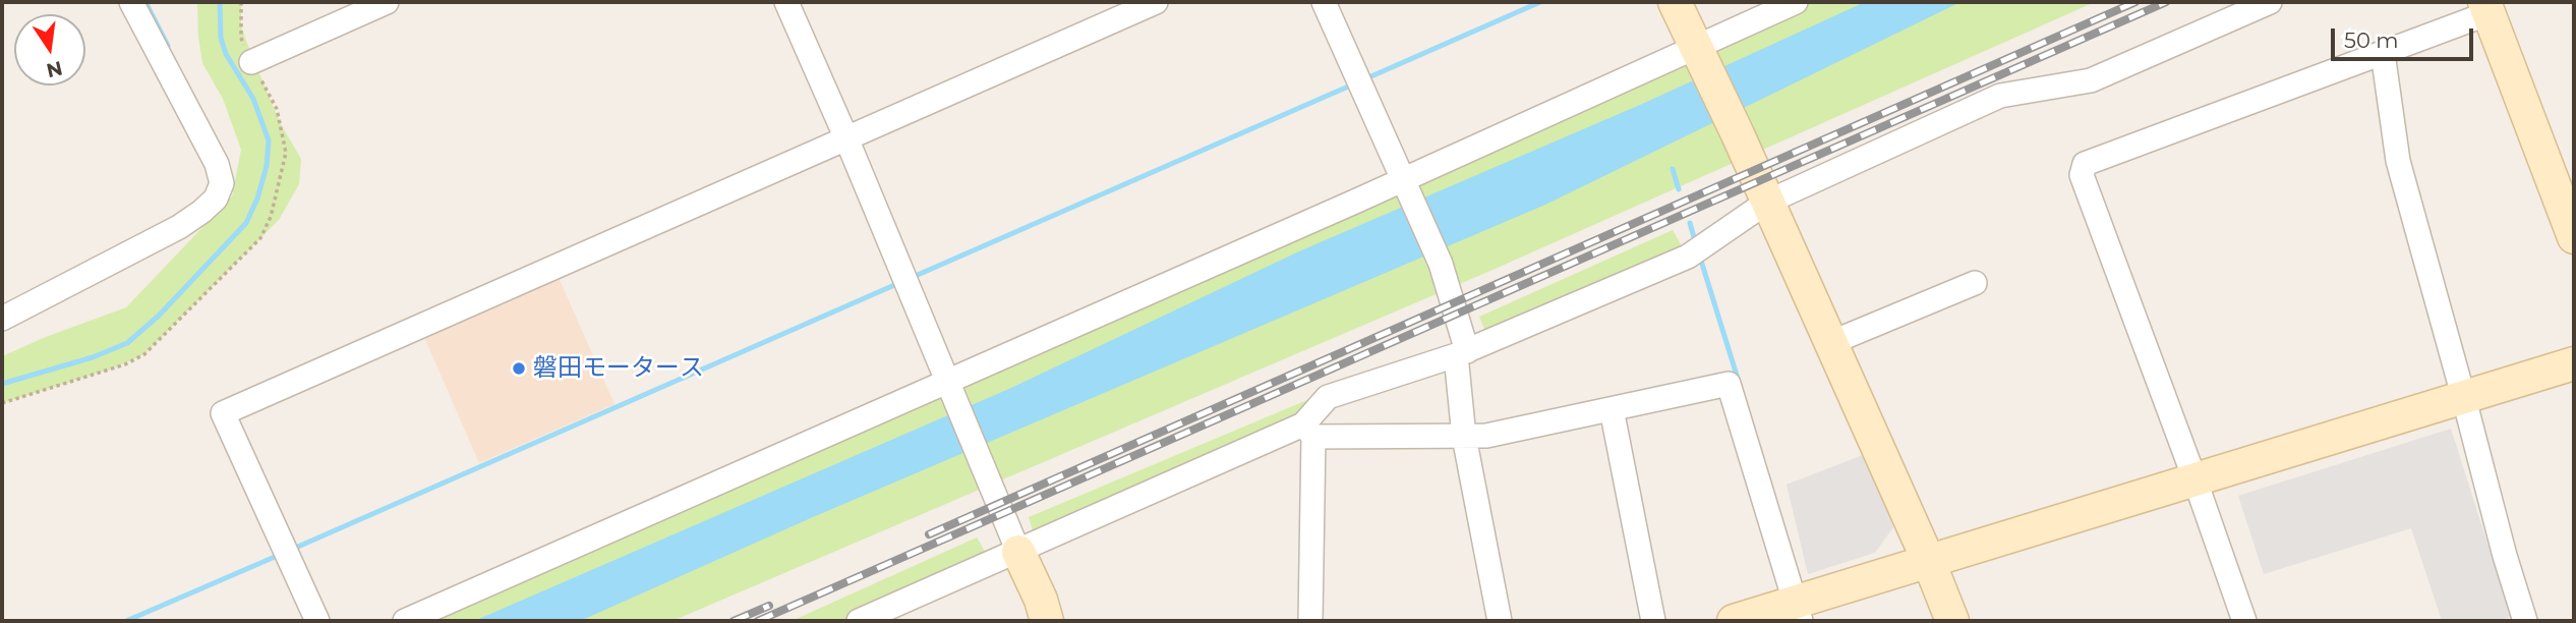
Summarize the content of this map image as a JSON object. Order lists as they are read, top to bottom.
{
  "places": ["磐田モータース"],
  "scale_bar": "50 m",
  "north": "bottom"
}
